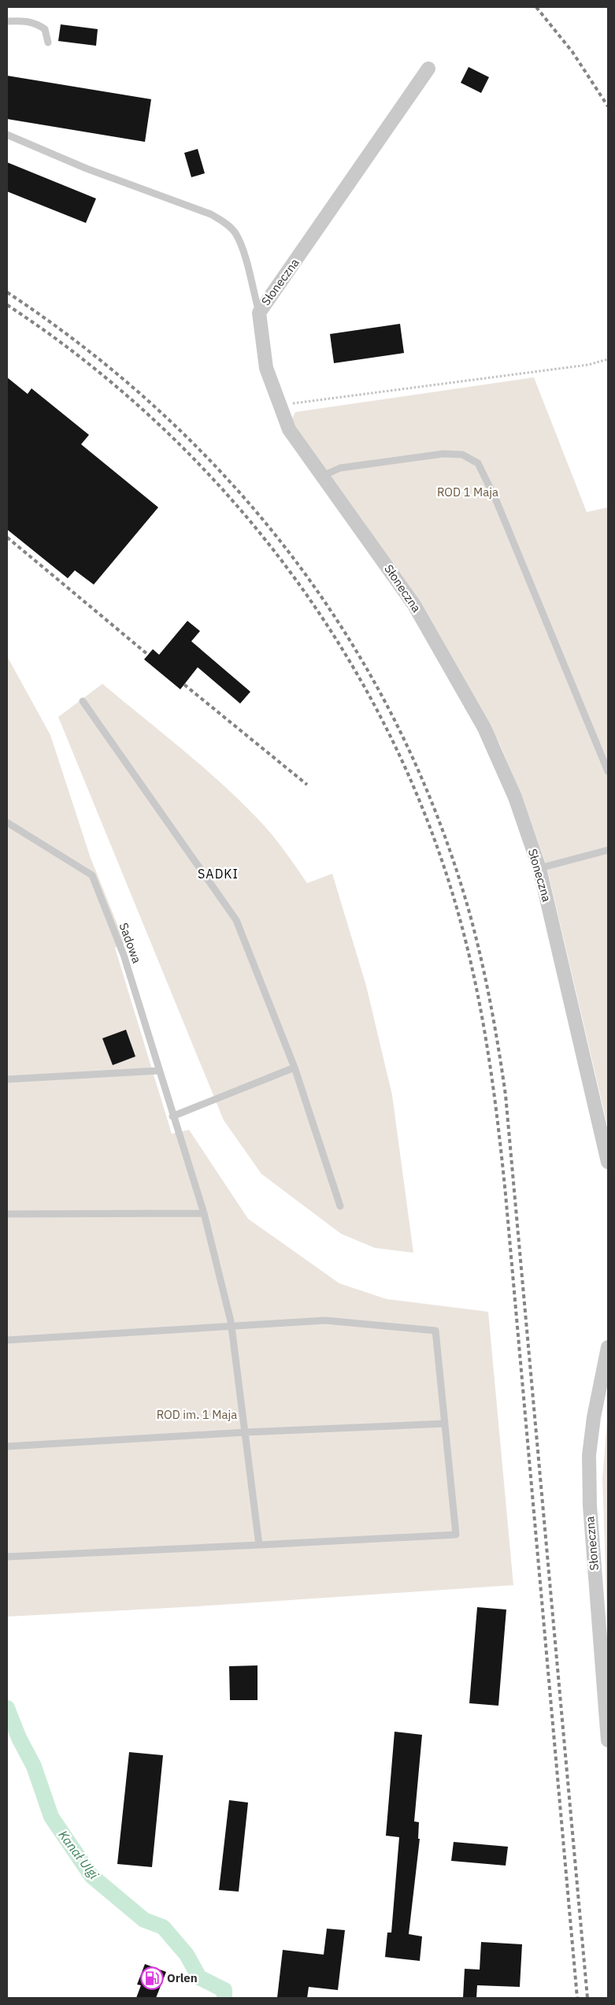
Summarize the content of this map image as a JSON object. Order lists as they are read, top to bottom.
{
  "streets": {
    "street": ["Słoneczna"],
    "lane": ["Sadowa"]
  },
  "districts": ["SADKI"],
  "water": ["Kanał Ulgi"],
  "parks": ["ROD 1 Maja", "ROD im. 1 Maja"],
  "places": {
    "fuel station": ["Orlen"]
  }
}
